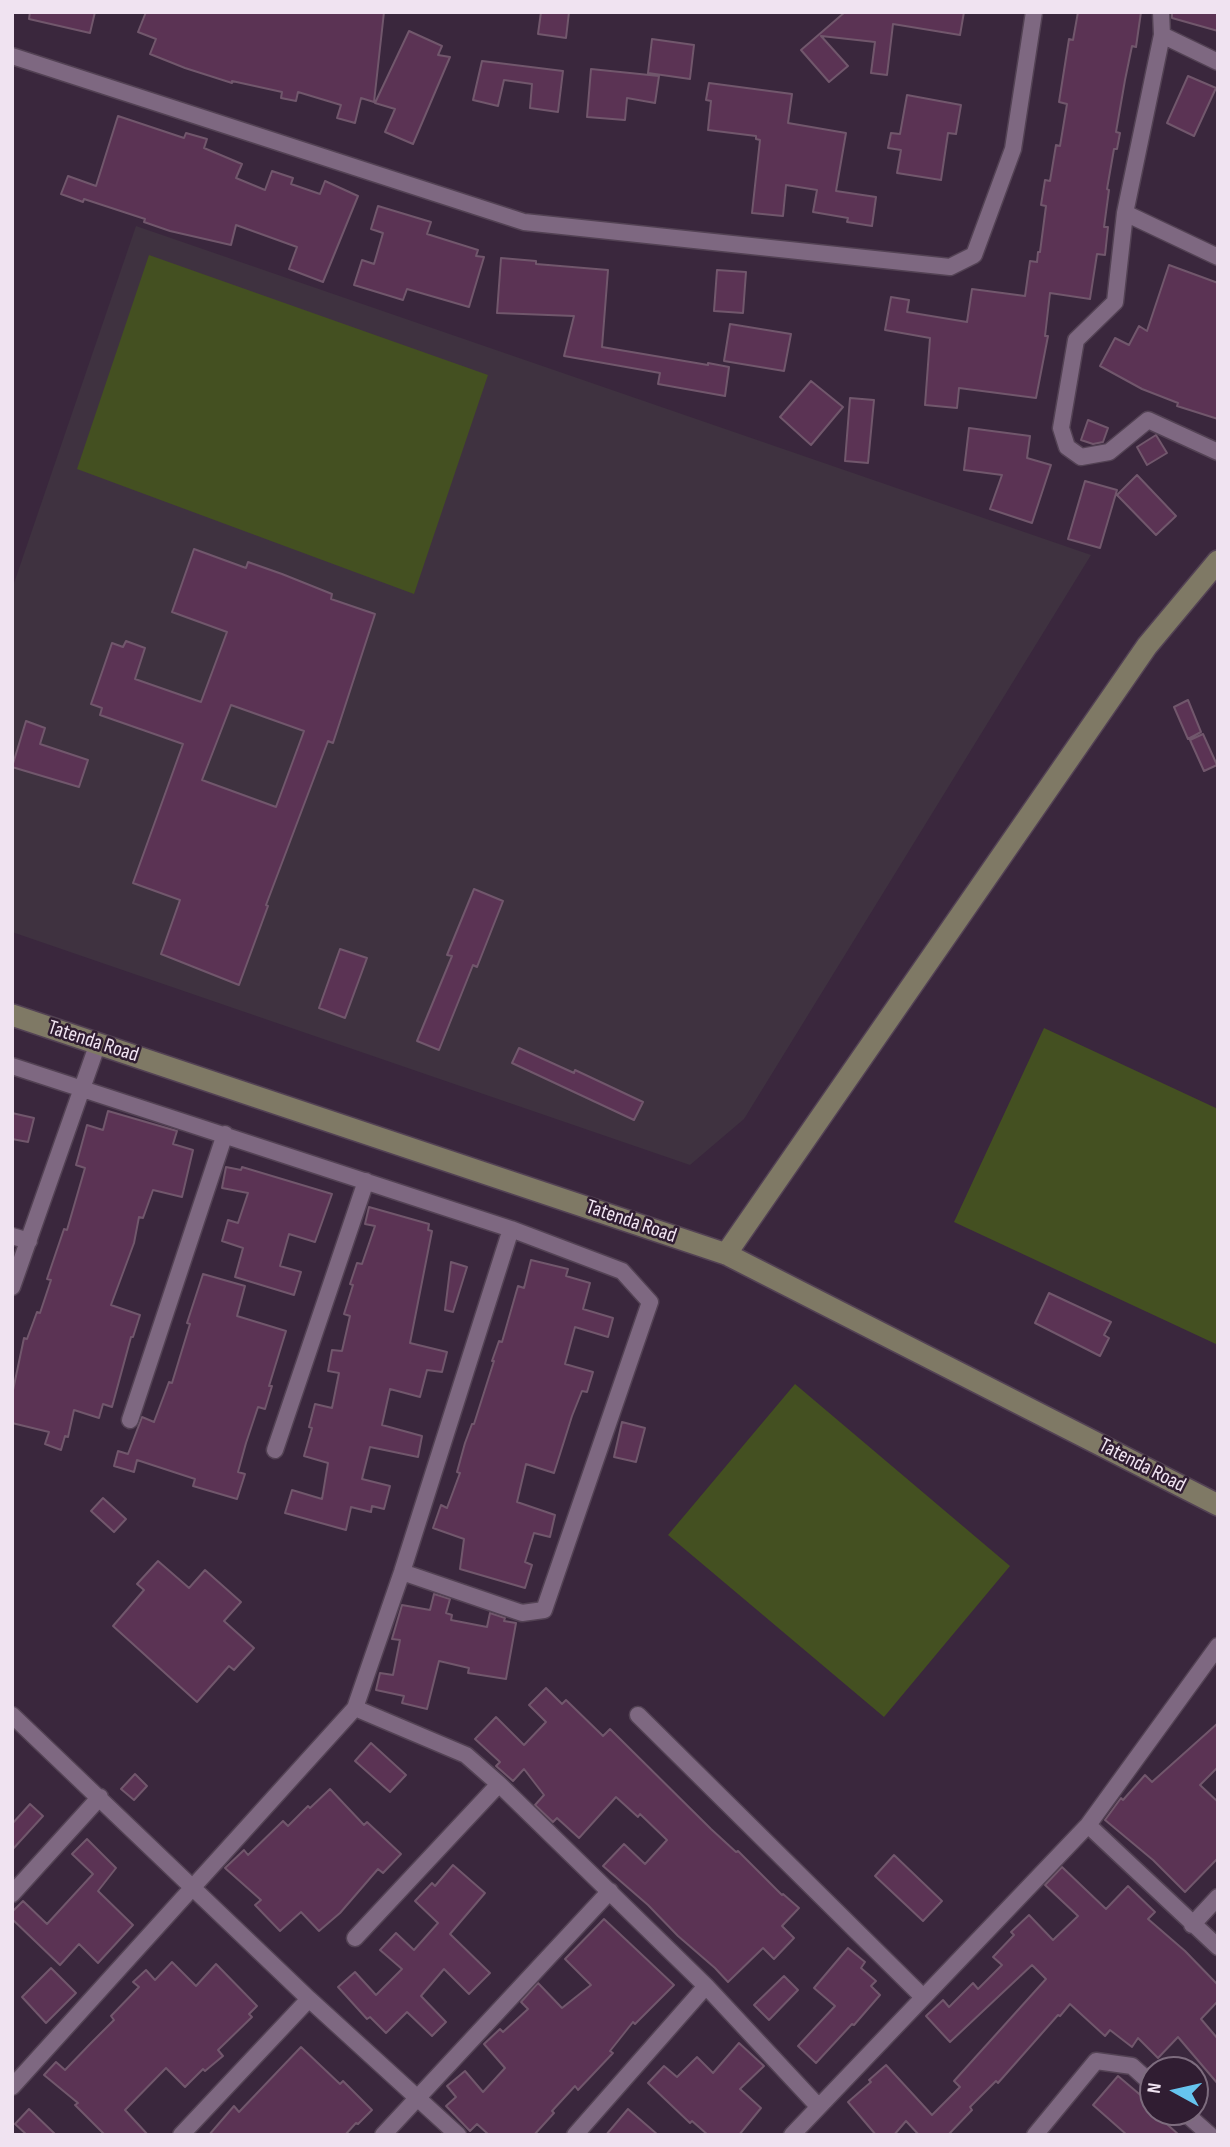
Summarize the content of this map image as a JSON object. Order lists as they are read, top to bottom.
{
  "streets": {
    "street": ["Tatenda Road"]
  },
  "north": "left"
}
